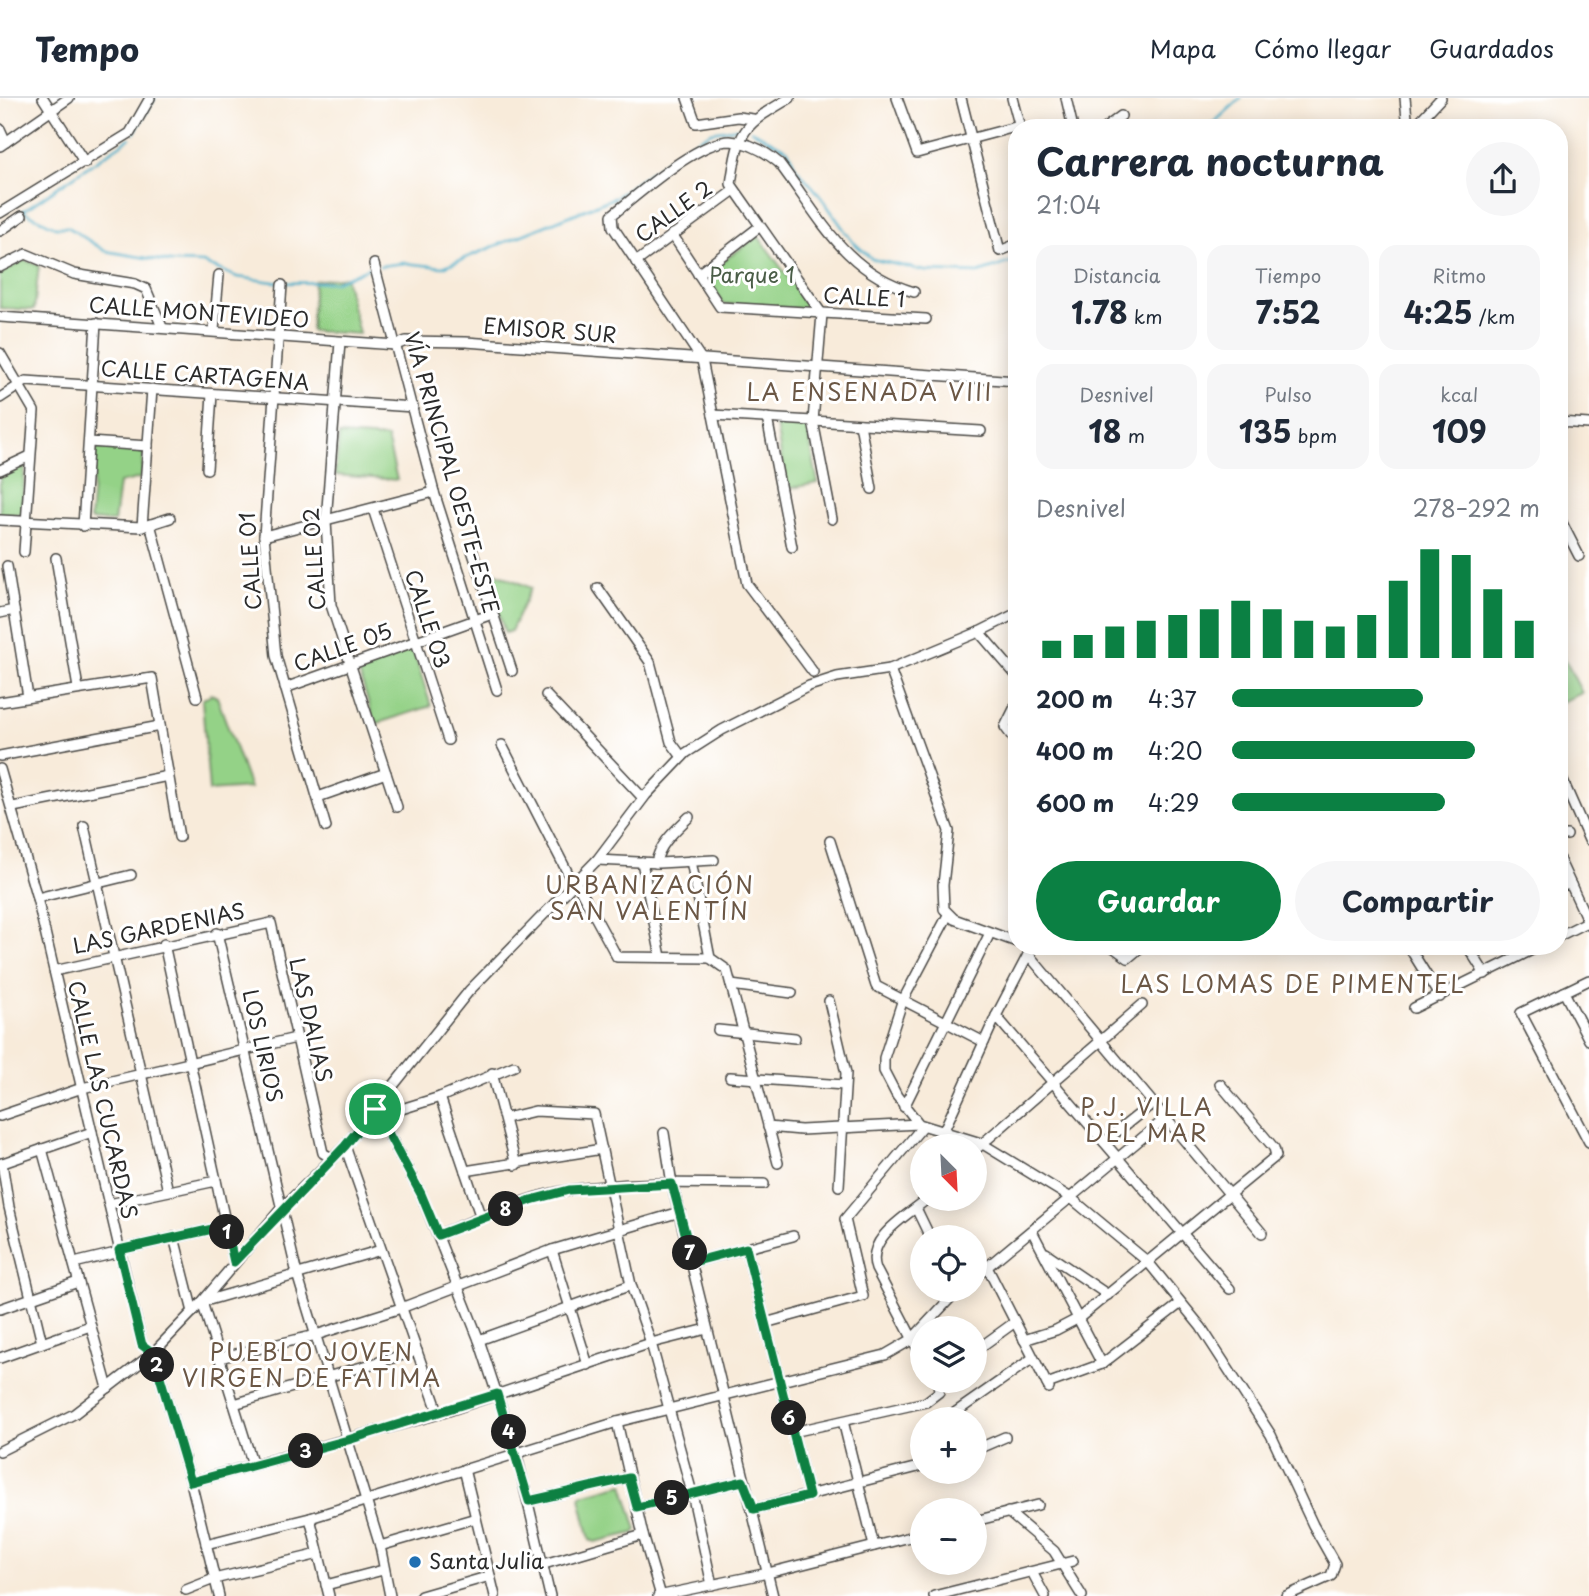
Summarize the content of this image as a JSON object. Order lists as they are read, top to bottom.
{
  "streets": {
    "street": [
      "CALLE 2",
      "CALLE 1",
      "CALLE MONTEVIDEO",
      "EMISOR SUR",
      "CALLE CARTAGENA",
      "VÍA PRINCIPAL OESTE-ESTE",
      "CALLE 02",
      "CALLE 01",
      "CALLE 03",
      "CALLE 05",
      "LAS GARDENIAS",
      "LAS DALIAS",
      "LOS LIRIOS",
      "CALLE LAS CUCARDAS"
    ]
  },
  "crossings": [
    ["CALLE 2", "CALLE 1"],
    ["CALLE MONTEVIDEO", "EMISOR SUR"],
    ["CALLE MONTEVIDEO", "VÍA PRINCIPAL OESTE-ESTE"],
    ["CALLE MONTEVIDEO", "CALLE 02"],
    ["CALLE MONTEVIDEO", "CALLE 01"],
    ["EMISOR SUR", "VÍA PRINCIPAL OESTE-ESTE"],
    ["CALLE CARTAGENA", "VÍA PRINCIPAL OESTE-ESTE"],
    ["CALLE CARTAGENA", "CALLE 02"],
    ["CALLE CARTAGENA", "CALLE 01"],
    ["VÍA PRINCIPAL OESTE-ESTE", "CALLE 05"],
    ["CALLE 02", "CALLE 05"],
    ["CALLE 01", "CALLE 05"],
    ["CALLE 03", "CALLE 05"],
    ["LAS GARDENIAS", "LAS DALIAS"],
    ["LAS GARDENIAS", "LOS LIRIOS"],
    ["LAS GARDENIAS", "CALLE LAS CUCARDAS"]
  ],
  "districts": [
    "LA ENSENADA VIII",
    "URBANIZACIÓN SAN VALENTÍN",
    "LAS LOMAS DE PIMENTEL",
    "P.J. VILLA DEL MAR",
    "PUEBLO JOVEN VIRGEN DE FATIMA"
  ],
  "parks": ["Parque 1"],
  "places": ["Santa Julia"],
  "north": "bottom right",
  "page": {
    "header": "Tempo",
    "nav": ["Mapa", "Cómo llegar", "Guardados"],
    "heading": ["Carrera nocturna", "21:04"],
    "stats": [
      ["Distancia", "1.78 km"],
      ["Tiempo", "7:52"],
      ["Ritmo", "4:25 /km"],
      ["Desnivel", "18 m"],
      ["Pulso", "135 bpm"],
      ["kcal", "109"]
    ],
    "chart": ["Desnivel", "278–292 m"],
    "list": [
      {
        "name": "200 m",
        "note": "4:37"
      },
      {
        "name": "400 m",
        "note": "4:20"
      },
      {
        "name": "600 m",
        "note": "4:29"
      }
    ],
    "buttons": ["Guardar", "Compartir"],
    "map_buttons": ["+", "−"],
    "pins": [
      "8",
      "1",
      "7",
      "2",
      "6",
      "4",
      "3",
      "5"
    ]
  }
}
